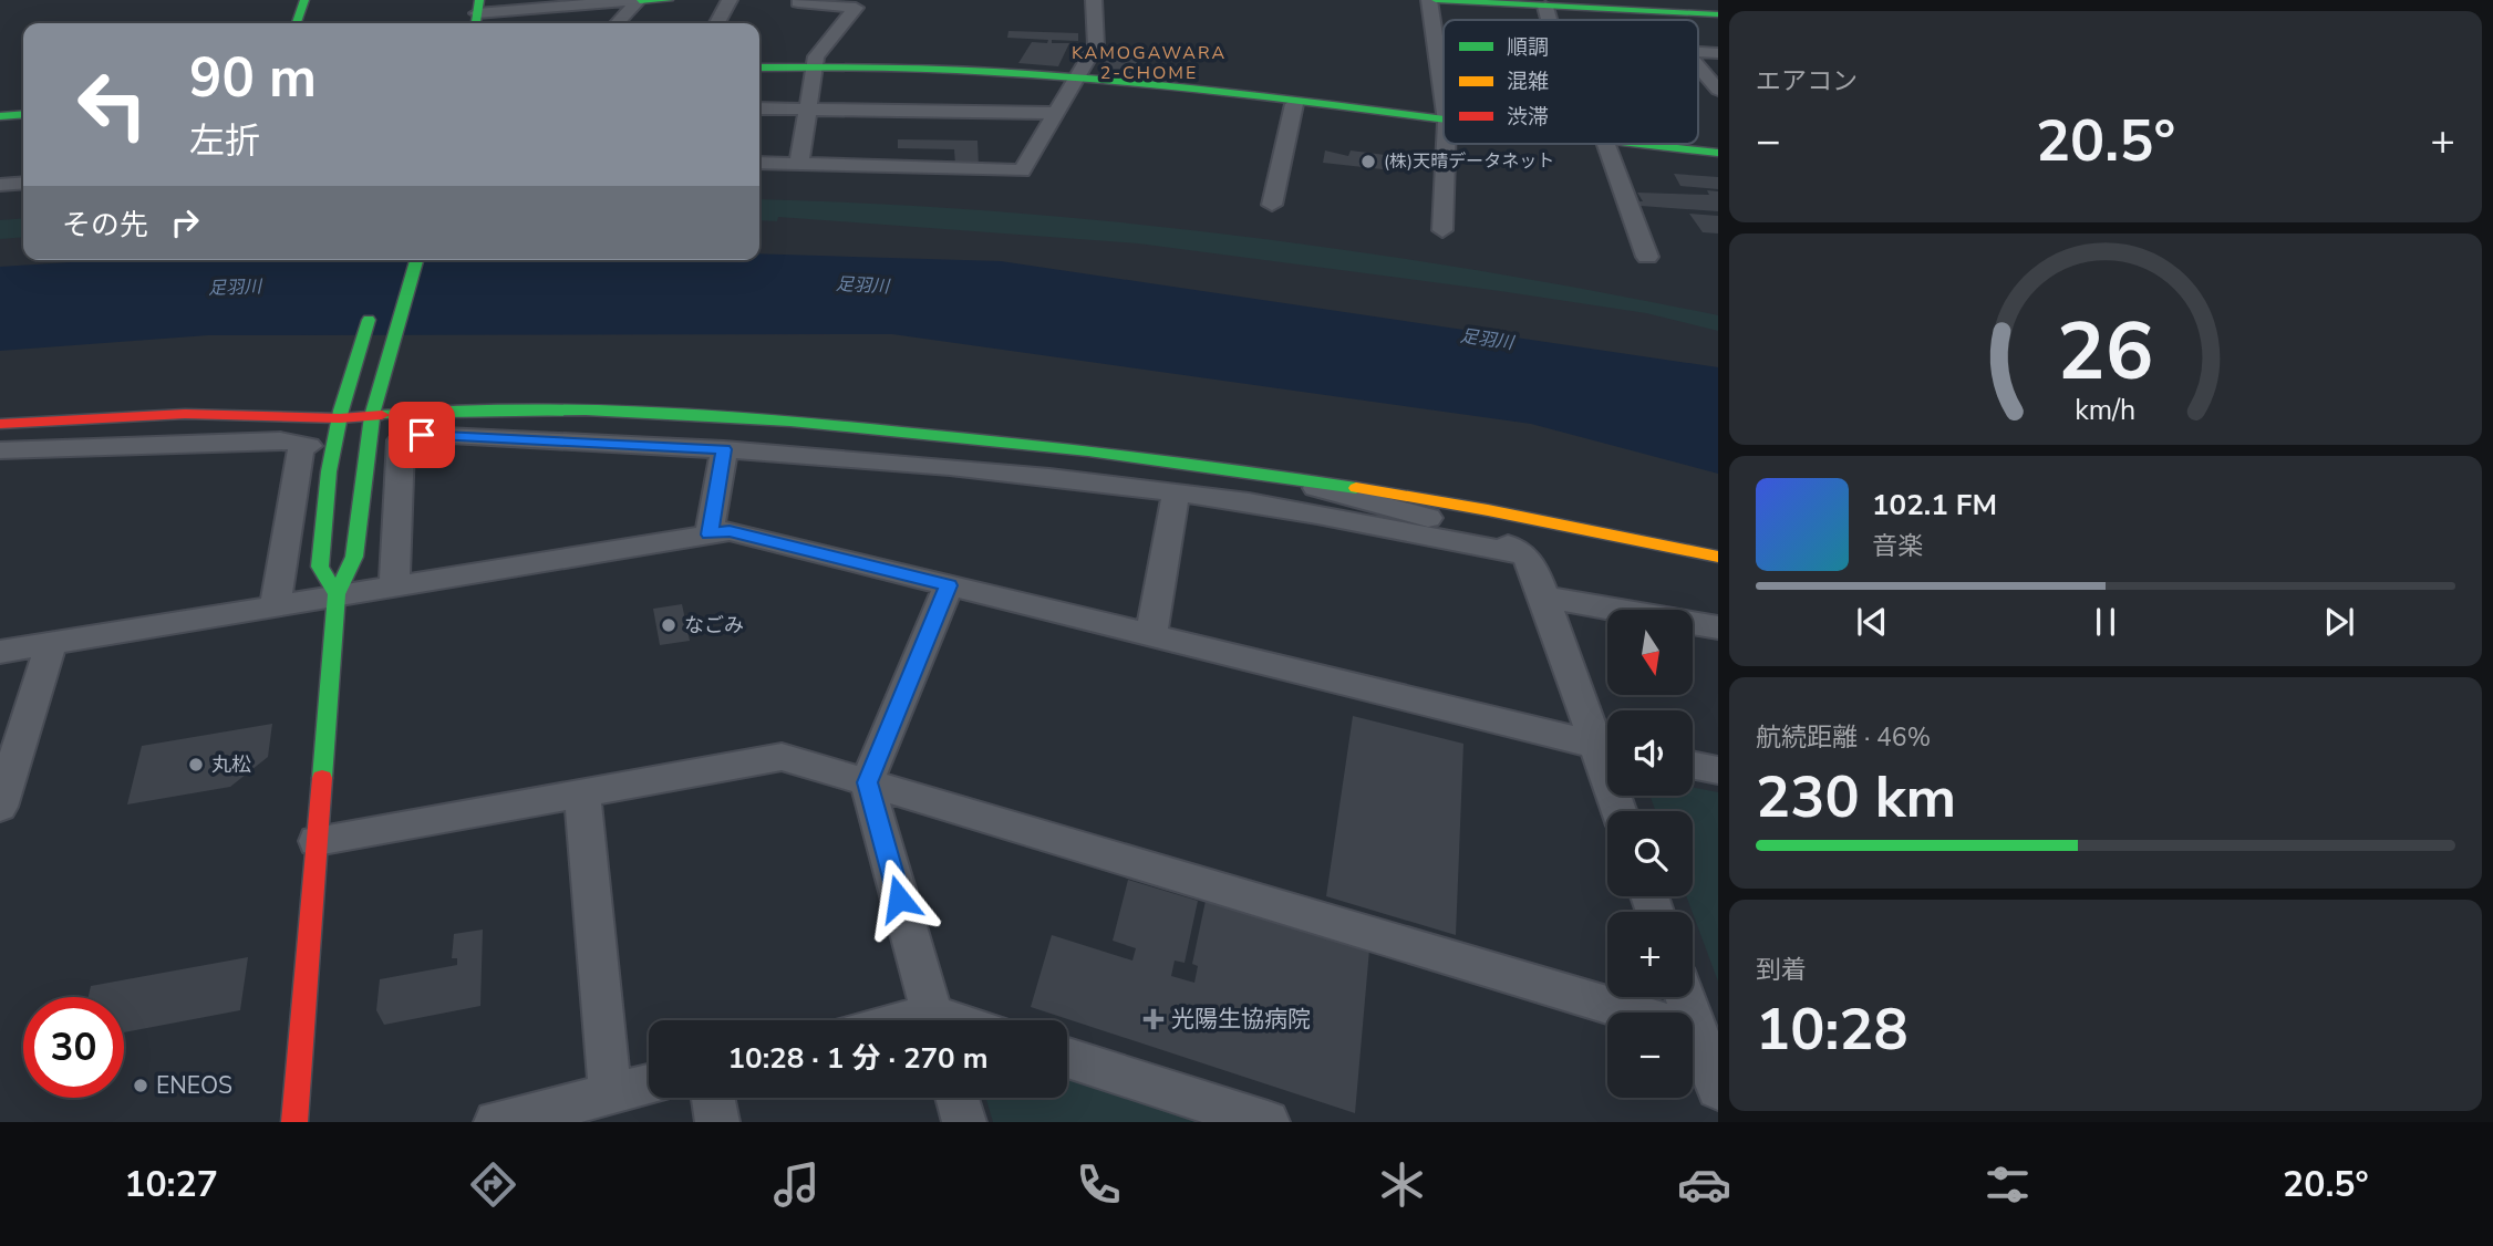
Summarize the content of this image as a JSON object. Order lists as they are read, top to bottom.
{
  "districts": ["KAMOGAWARA 2-CHOME"],
  "water": ["足羽川"],
  "places": {
    "other": [
      "(株)天晴データネット",
      "なごみ",
      "丸松",
      "ENEOS"
    ],
    "health": ["光陽生協病院"]
  },
  "legend": ["順調", "混雑", "渋滞"],
  "north": "bottom",
  "page": {
    "tile": [
      "エアコン",
      ["航続距離 · 46%", "230 km"],
      ["到着", "10:28"]
    ],
    "turn": ["90 m", "左折"],
    "heat": ["−", "20.5°", "+"],
    "then": "その先",
    "song": ["102.1 FM", "音楽"],
    "map_buttons": ["+", "−"],
    "limit": "30",
    "trip": "10:28 · 1 分 · 270 m",
    "tabs": ["10:27", "20.5°"],
    "gauge": ["26", "km/h"]
  }
}
